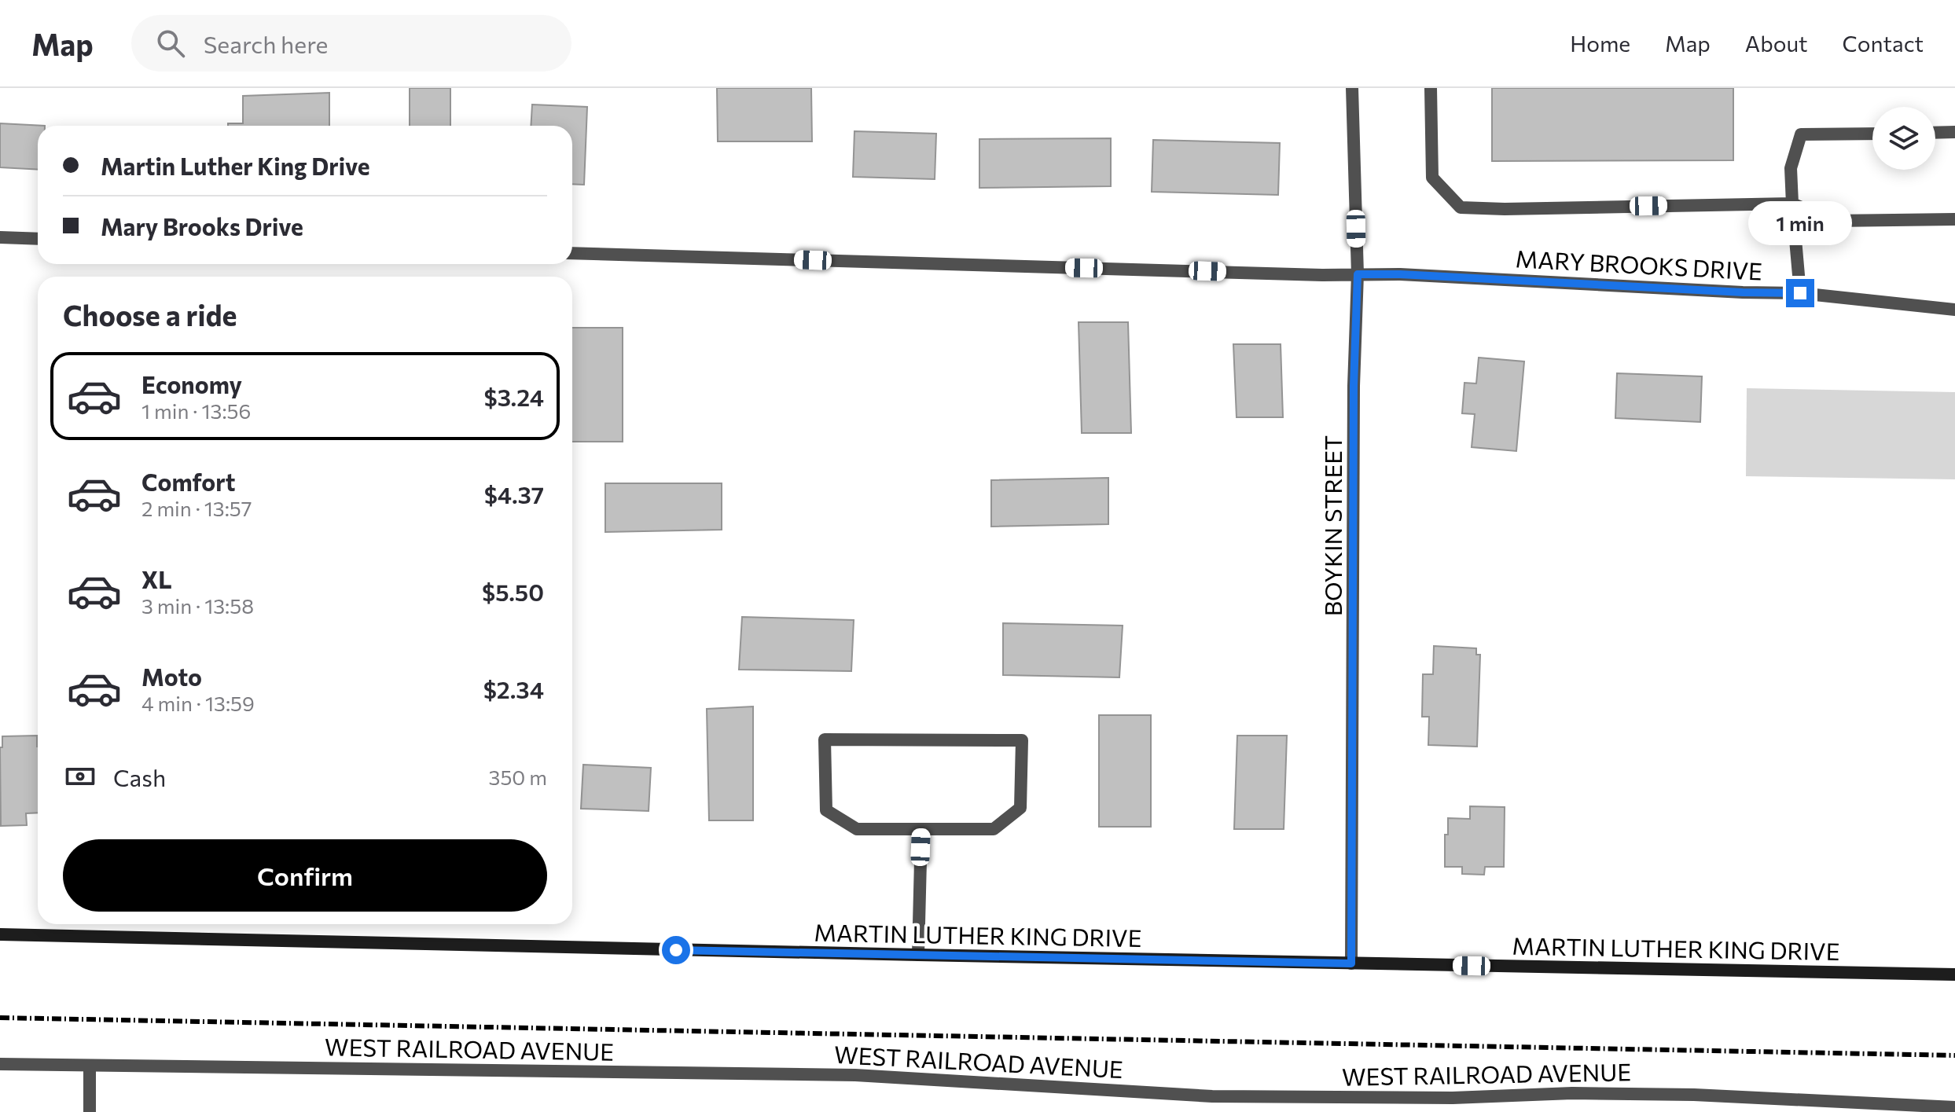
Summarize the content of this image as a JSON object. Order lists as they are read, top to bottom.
{
  "streets": {
    "main road": ["MARTIN LUTHER KING DRIVE"],
    "street": ["MARY BROOKS DRIVE", "BOYKIN STREET", "WEST RAILROAD AVENUE"]
  },
  "crossings": [
    ["MARY BROOKS DRIVE", "BOYKIN STREET"],
    ["BOYKIN STREET", "MARTIN LUTHER KING DRIVE"]
  ],
  "page": {
    "header": "Map",
    "search": "Search here",
    "nav": [
      "Home",
      "Map",
      "About",
      "Contact"
    ],
    "banner": ["Martin Luther King Drive", "Mary Brooks Drive"],
    "bubble": "1 min",
    "heading": "Choose a ride",
    "list": [
      {
        "name": "Economy",
        "note": "1 min · 13:56",
        "value": "$3.24"
      },
      {
        "name": "Comfort",
        "note": "2 min · 13:57",
        "value": "$4.37"
      },
      {
        "name": "XL",
        "note": "3 min · 13:58",
        "value": "$5.50"
      },
      {
        "name": "Moto",
        "note": "4 min · 13:59",
        "value": "$2.34"
      }
    ],
    "pay": ["Cash", "350 m"],
    "buttons": "Confirm"
  }
}
